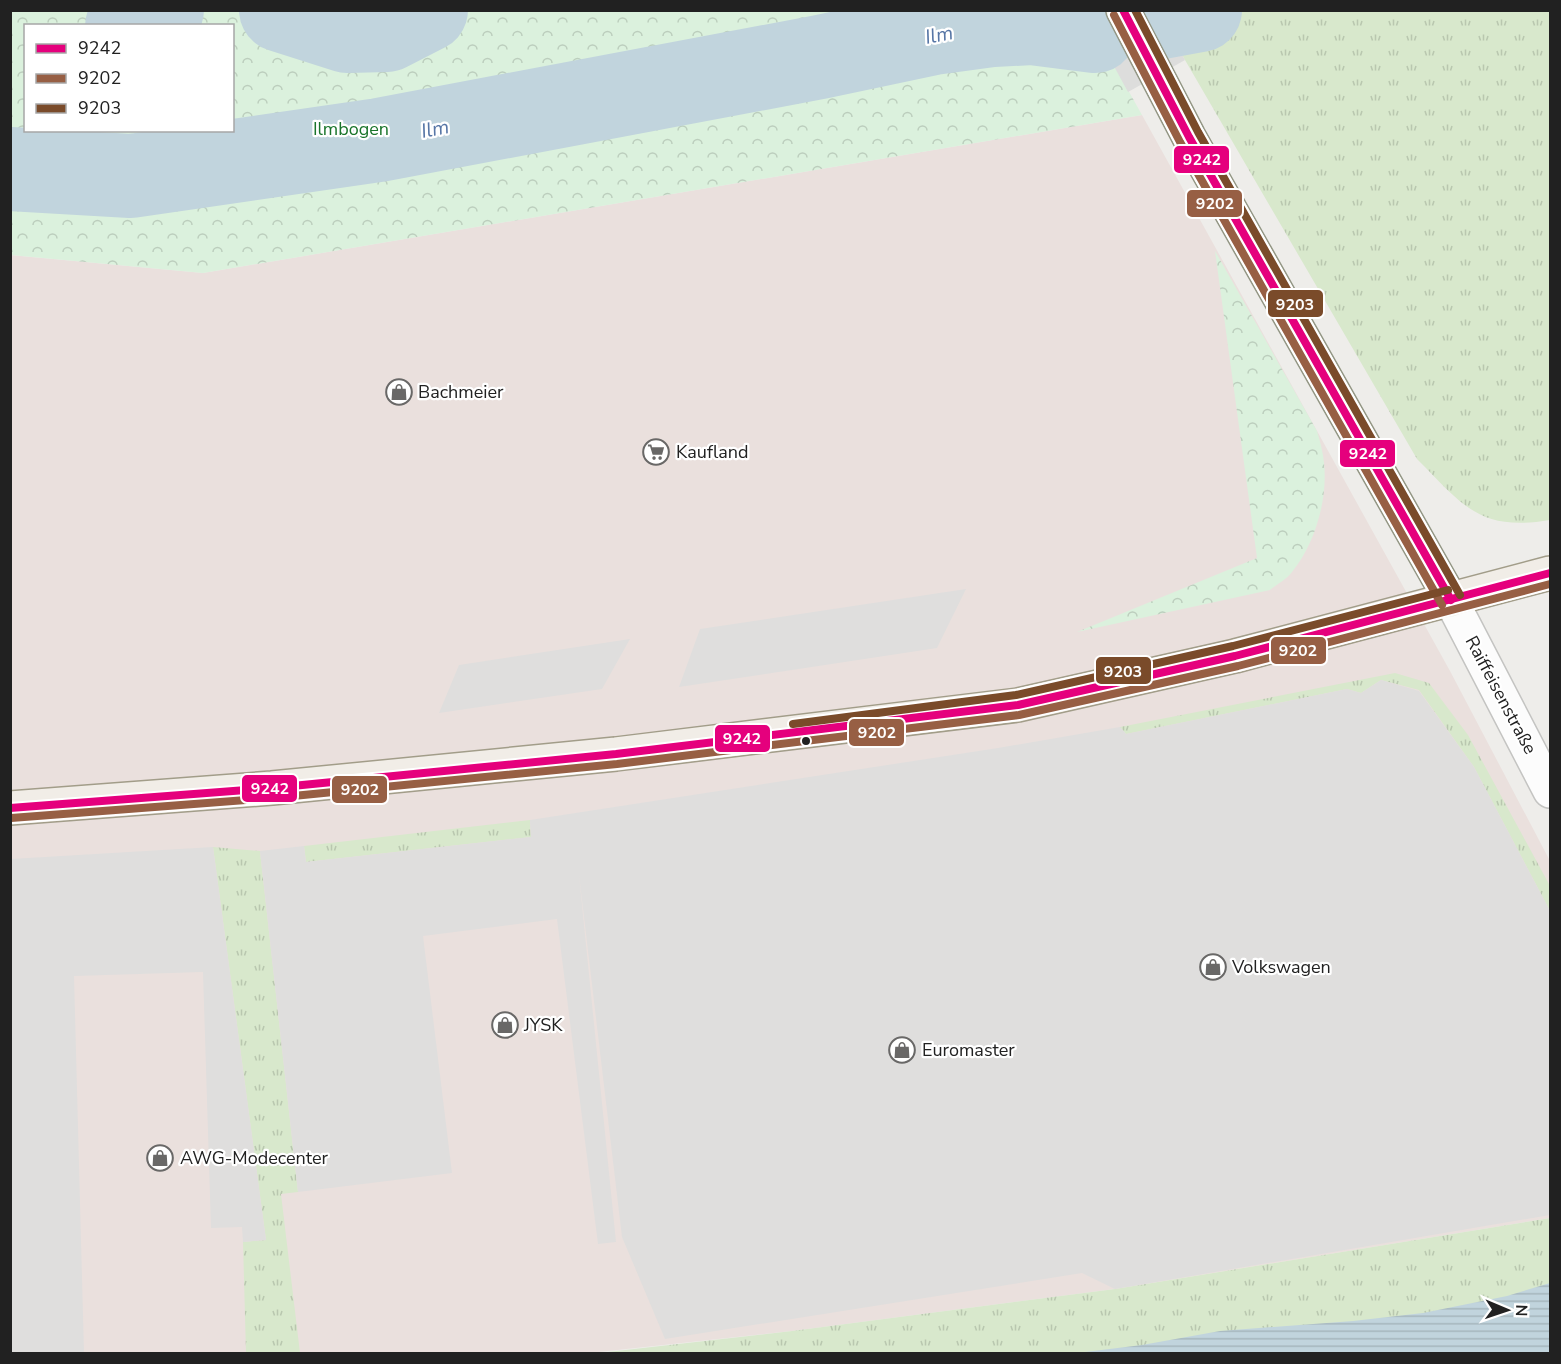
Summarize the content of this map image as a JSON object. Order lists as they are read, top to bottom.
{
  "streets": {
    "street": ["Raiffeisenstraße"]
  },
  "water": ["Ilm"],
  "parks": ["Ilmbogen"],
  "places": {
    "shop": [
      "Bachmeier",
      "Volkswagen",
      "JYSK",
      "Euromaster",
      "AWG-Modecenter"
    ],
    "supermarket": ["Kaufland"]
  },
  "lines": ["transit line 9242", "transit line 9203", "transit line 9202"],
  "legend": ["9242", "9202", "9203"],
  "north": "right"
}
